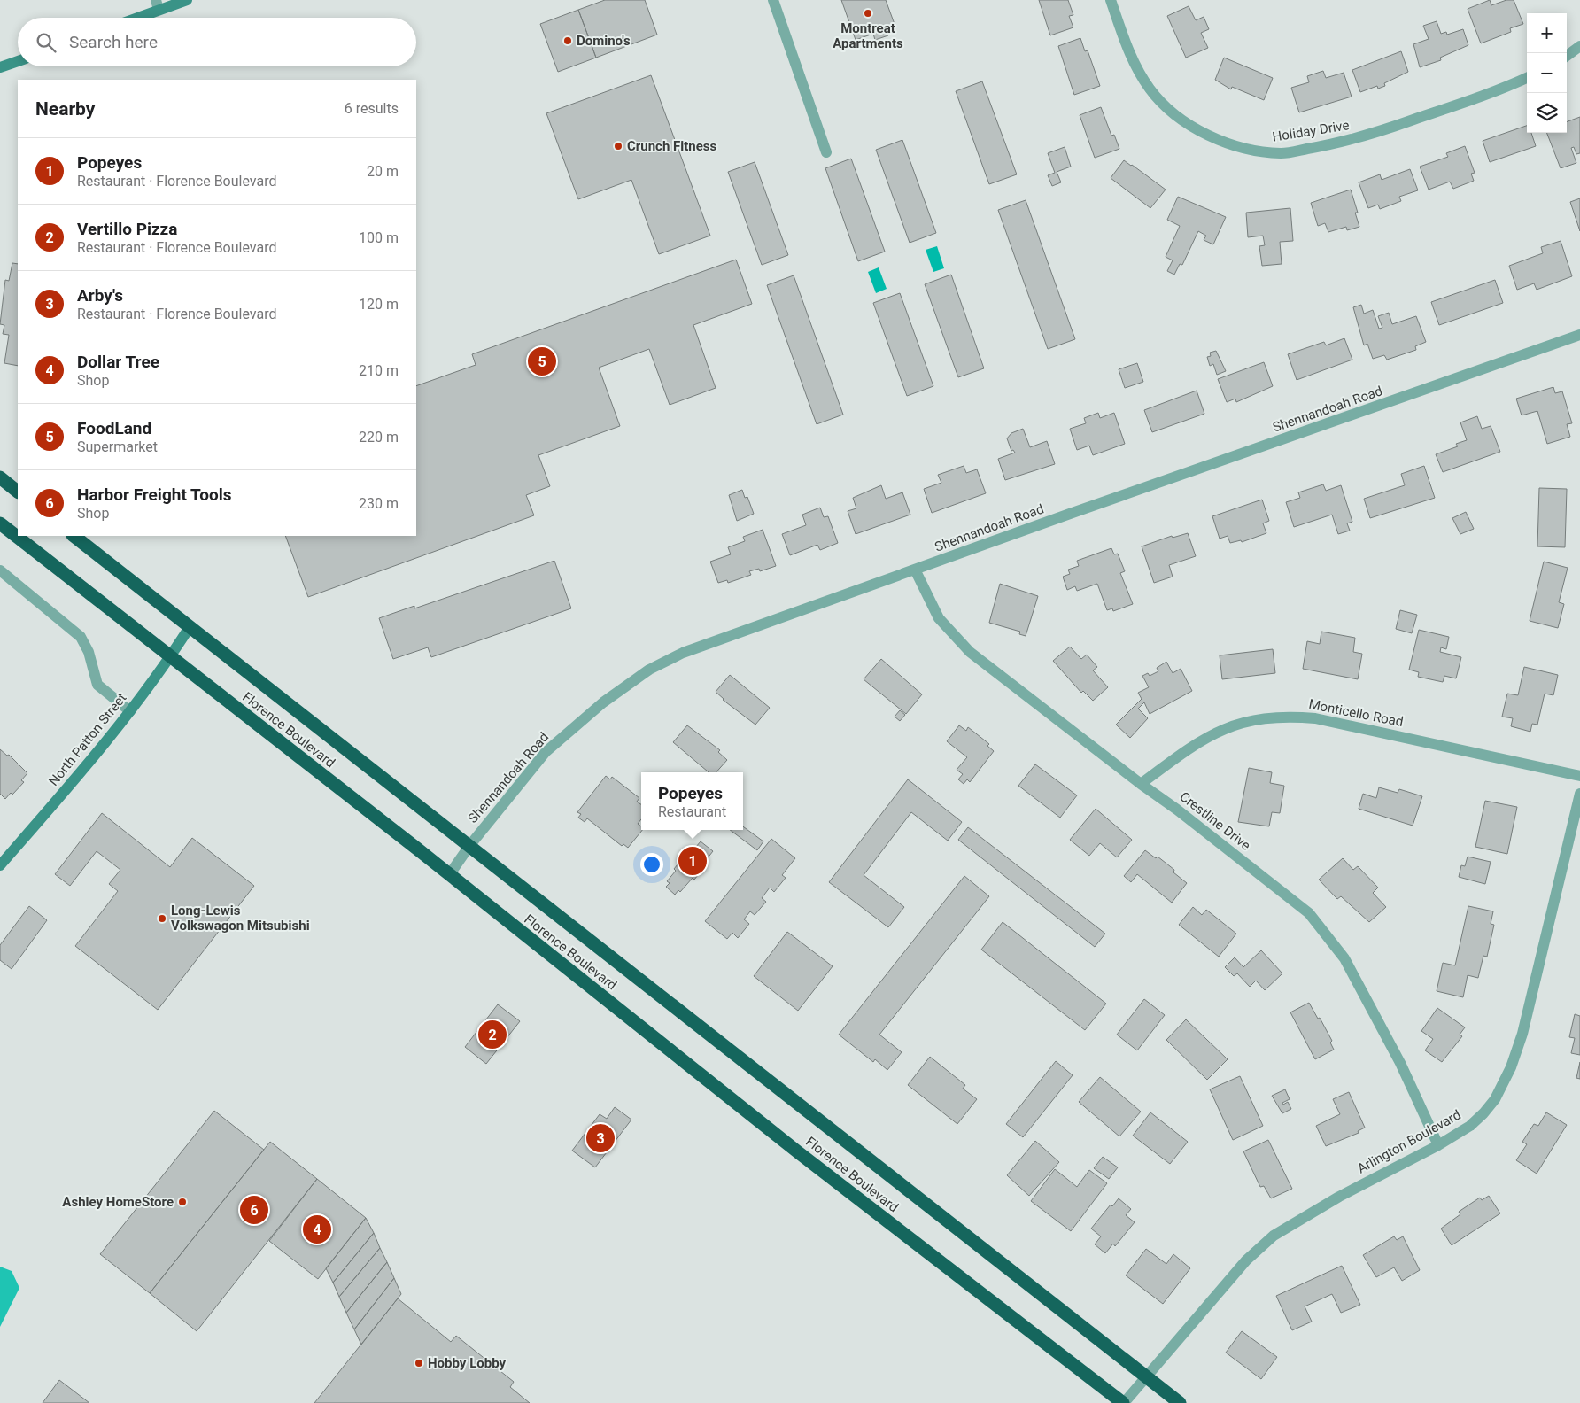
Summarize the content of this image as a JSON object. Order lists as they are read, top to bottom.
{
  "streets": {
    "highway": ["Florence Boulevard"],
    "street": [
      "Holiday Drive",
      "Shennandoah Road",
      "Monticello Road",
      "North Patton Street",
      "Crestline Drive",
      "Arlington Boulevard"
    ]
  },
  "crossings": [
    ["Shennandoah Road", "Florence Boulevard"],
    ["Shennandoah Road", "Crestline Drive"],
    ["Monticello Road", "Crestline Drive"],
    ["Florence Boulevard", "North Patton Street"],
    ["Florence Boulevard", "Arlington Boulevard"],
    ["Crestline Drive", "Arlington Boulevard"]
  ],
  "places": [
    "Montreat Apartments",
    "Domino's",
    "Crunch Fitness",
    "Long-Lewis Volkswagon Mitsubishi",
    "Ashley HomeStore",
    "Hobby Lobby"
  ],
  "page": {
    "map_buttons": ["+", "−"],
    "search": "Search here",
    "heading": ["Nearby", "6 results"],
    "list": [
      {
        "mark": "1",
        "name": "Popeyes",
        "note": "Restaurant · Florence Boulevard",
        "value": "20 m"
      },
      {
        "mark": "2",
        "name": "Vertillo Pizza",
        "note": "Restaurant · Florence Boulevard",
        "value": "100 m"
      },
      {
        "mark": "3",
        "name": "Arby's",
        "note": "Restaurant · Florence Boulevard",
        "value": "120 m"
      },
      {
        "mark": "4",
        "name": "Dollar Tree",
        "note": "Shop",
        "value": "210 m"
      },
      {
        "mark": "5",
        "name": "FoodLand",
        "note": "Supermarket",
        "value": "220 m"
      },
      {
        "mark": "6",
        "name": "Harbor Freight Tools",
        "note": "Shop",
        "value": "230 m"
      }
    ],
    "pins": [
      "5",
      "1",
      "2",
      "3",
      "6",
      "4"
    ],
    "popup": ["Popeyes", "Restaurant"]
  }
}
